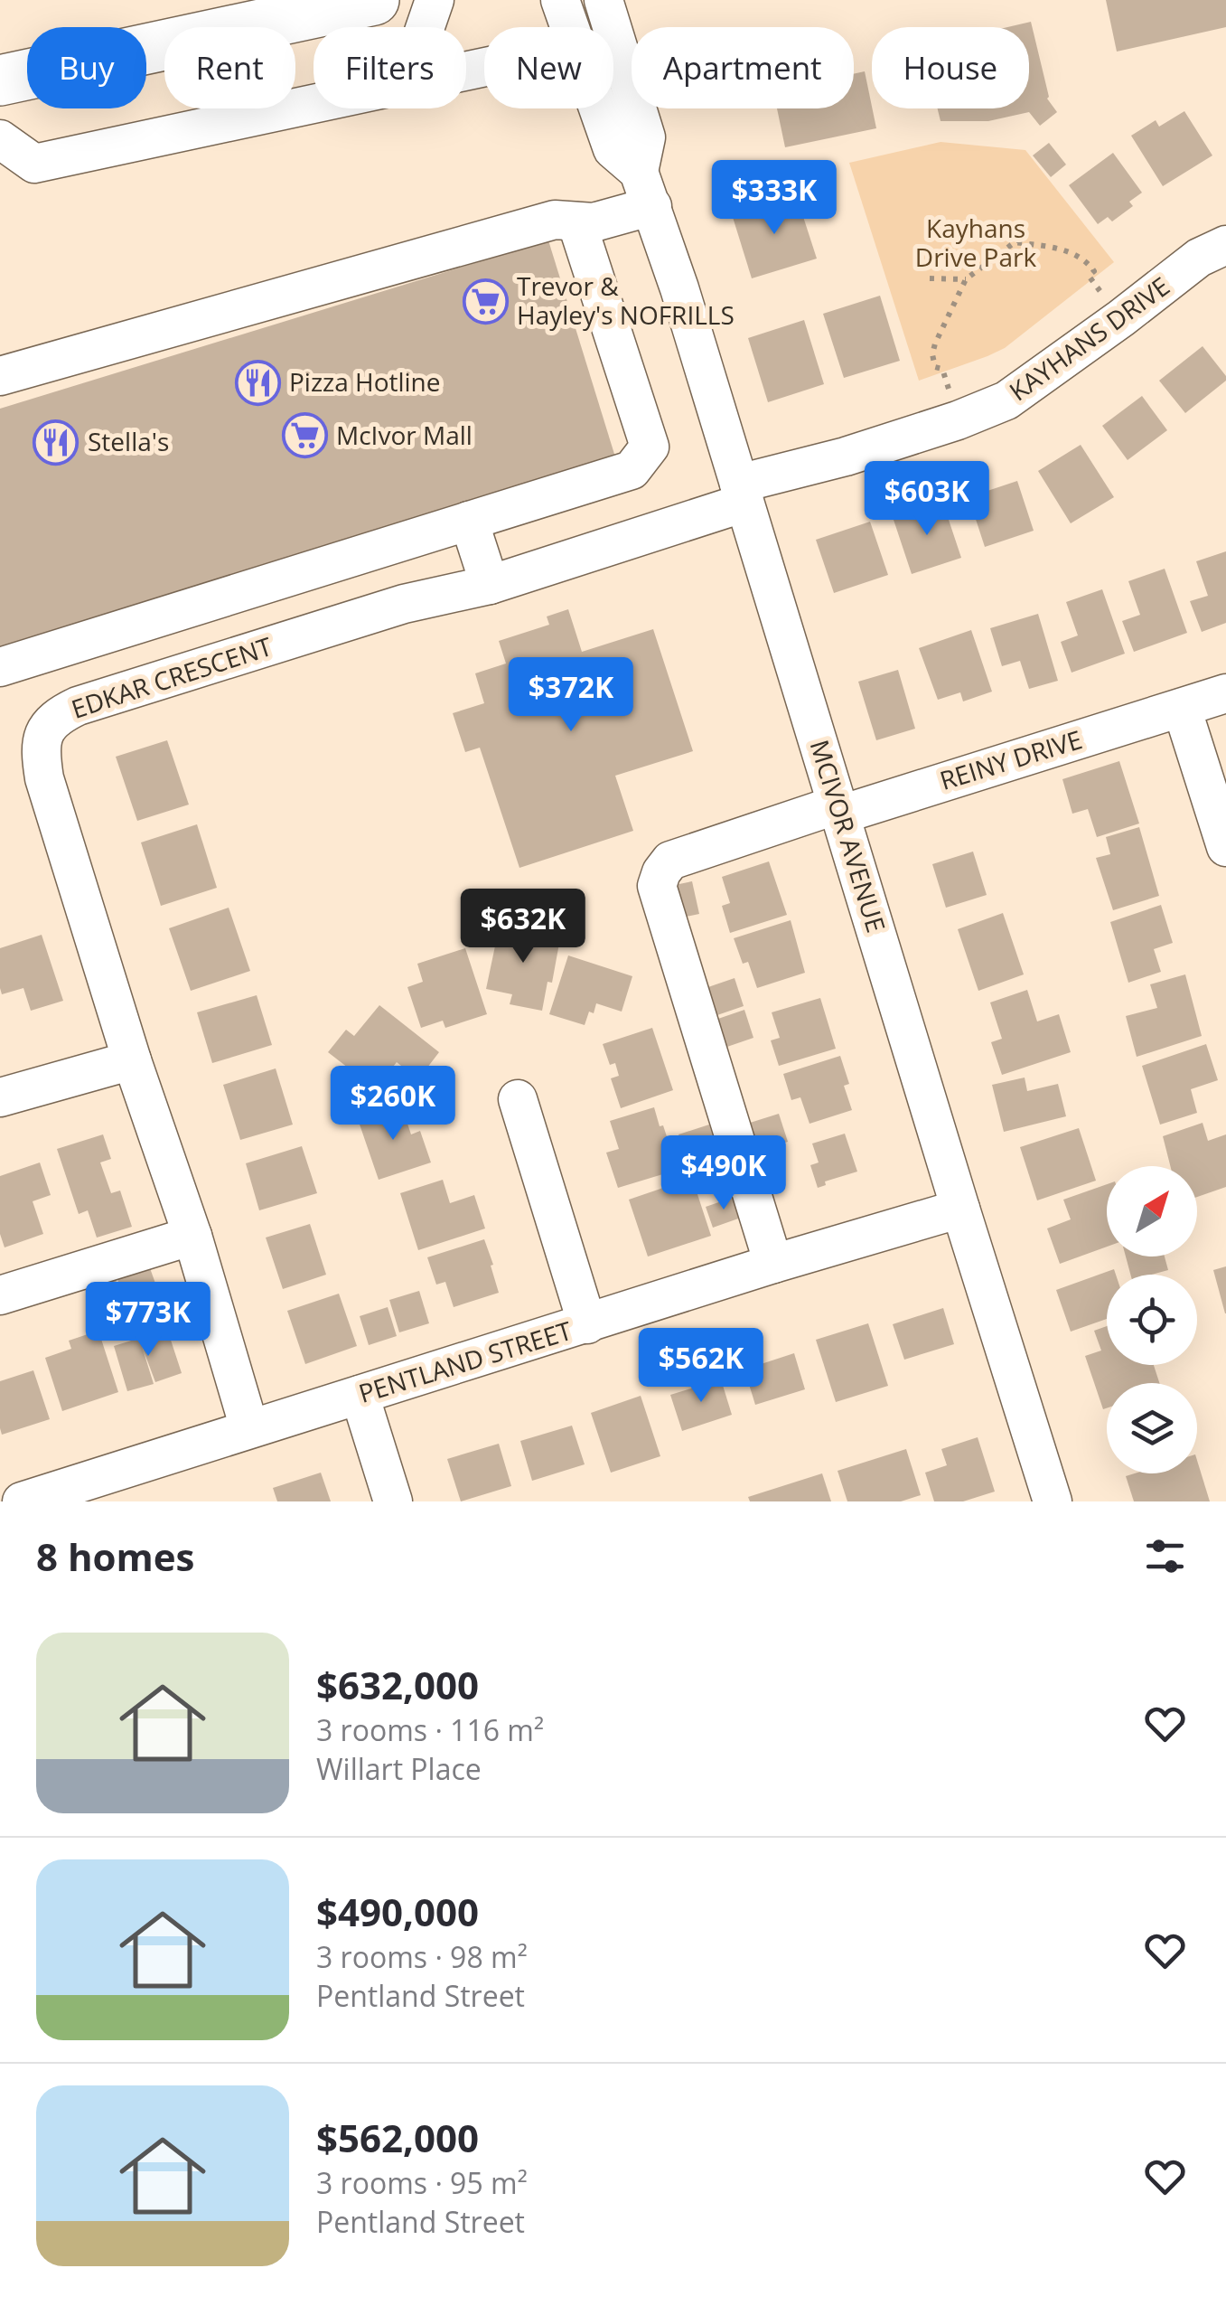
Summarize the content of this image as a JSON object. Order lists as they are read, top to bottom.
{
  "streets": {
    "street": [
      "KAYHANS DRIVE",
      "EDKAR CRESCENT",
      "REINY DRIVE",
      "MCIVOR AVENUE",
      "PENTLAND STREET"
    ]
  },
  "crossings": [
    ["KAYHANS DRIVE", "EDKAR CRESCENT"],
    ["KAYHANS DRIVE", "MCIVOR AVENUE"],
    ["EDKAR CRESCENT", "MCIVOR AVENUE"],
    ["EDKAR CRESCENT", "PENTLAND STREET"],
    ["REINY DRIVE", "MCIVOR AVENUE"],
    ["REINY DRIVE", "PENTLAND STREET"],
    ["MCIVOR AVENUE", "PENTLAND STREET"]
  ],
  "parks": ["Kayhans Drive Park"],
  "places": {
    "supermarket": ["Trevor & Hayley's NOFRILLS", "McIvor Mall"],
    "restaurant": ["Pizza Hotline", "Stella's"]
  },
  "north": "top right",
  "page": {
    "chip": [
      "Buy",
      "Rent",
      "Filters",
      "New",
      "Apartment",
      "House"
    ],
    "price": [
      "$333K",
      "$603K",
      "$372K",
      "$632K",
      "$260K",
      "$490K",
      "$773K",
      "$562K"
    ],
    "heading": "8 homes",
    "list": [
      {
        "name": "$632,000",
        "note": "3 rooms · 116 m² · Willart Place"
      },
      {
        "name": "$490,000",
        "note": "3 rooms · 98 m² · Pentland Street"
      },
      {
        "name": "$562,000",
        "note": "3 rooms · 95 m² · Pentland Street"
      }
    ]
  }
}
